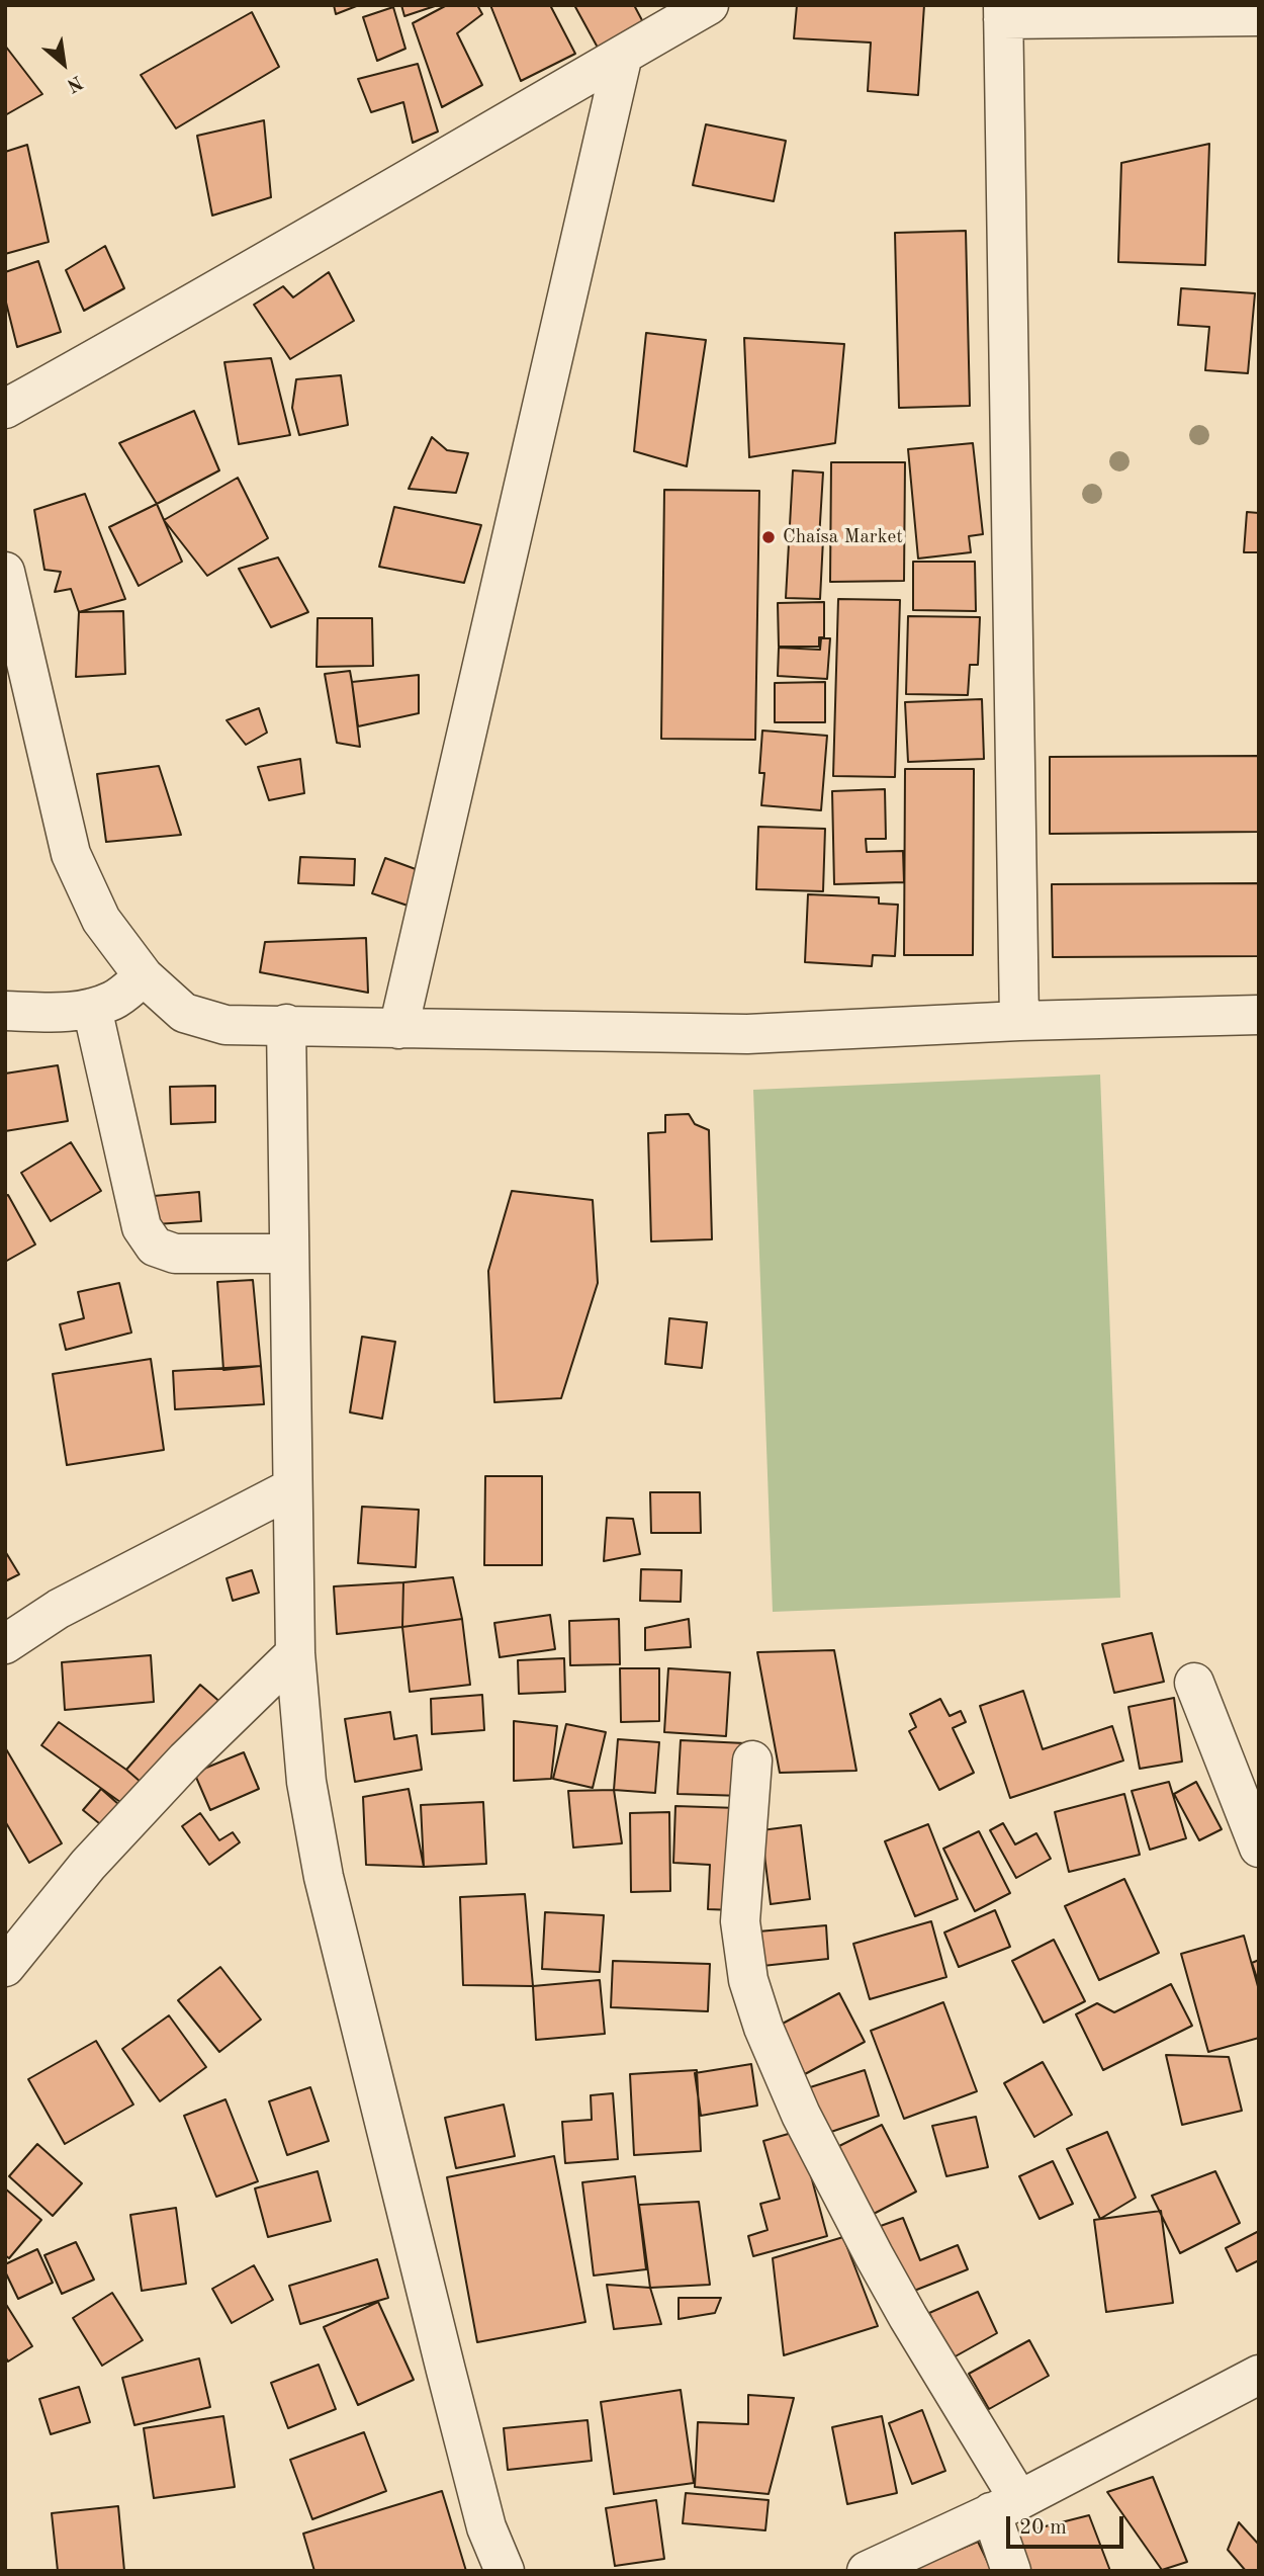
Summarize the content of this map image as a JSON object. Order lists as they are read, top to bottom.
{
  "places": ["Chaisa Market"],
  "scale_bar": "20 m",
  "north": "bottom right"
}
